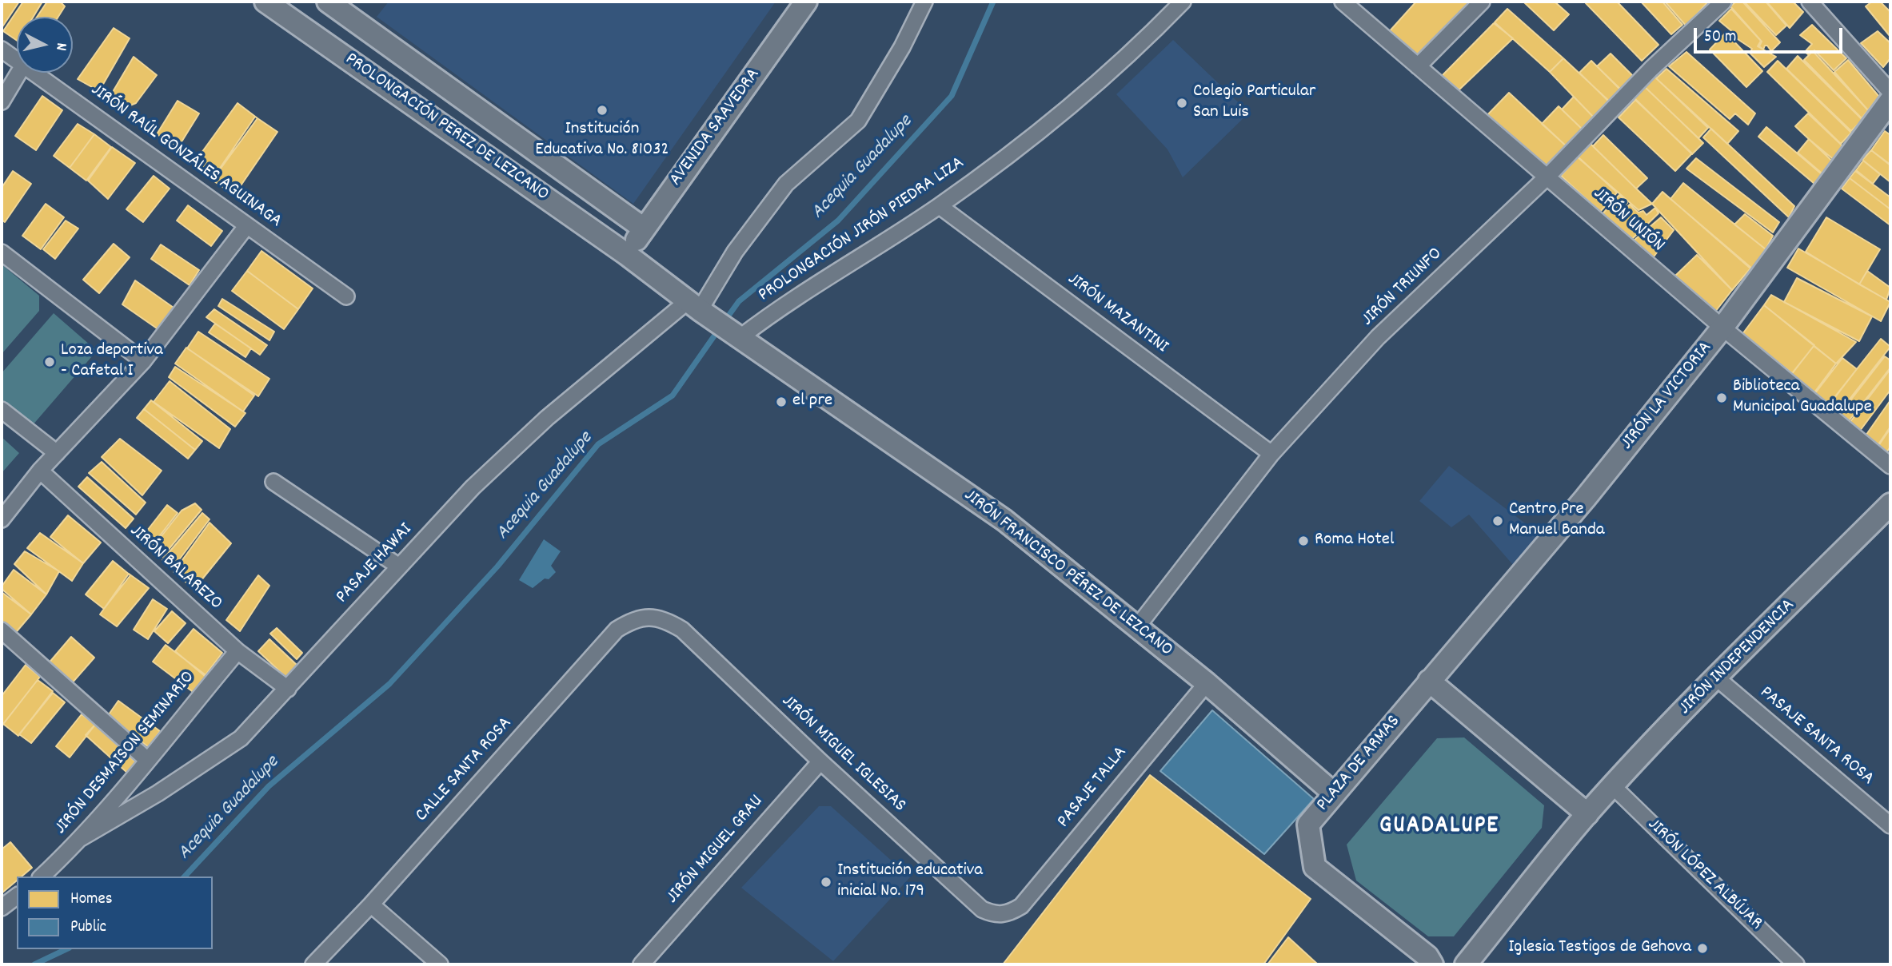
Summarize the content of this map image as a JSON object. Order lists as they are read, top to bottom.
{
  "streets": {
    "street": [
      "PROLONGACIÓN PEREZ DE LEZCANO",
      "AVENIDA SAAVEDRA",
      "JIRÓN RAÚL GONZÁLES AGUINAGA",
      "JIRÓN UNIÓN",
      "PROLONGACIÓN JIRÓN PIEDRA LIZA",
      "JIRÓN TRIUNFO",
      "JIRÓN MAZANTINI",
      "JIRÓN LA VICTORIA",
      "PASAJE HAWAI",
      "JIRÓN BALAREZO",
      "JIRÓN FRANCISCO PÉREZ DE LEZCANO",
      "JIRÓN INDEPENDENCIA",
      "PASAJE SANTA ROSA",
      "JIRÓN DESMAISON SEMINARIO",
      "JIRÓN MIGUEL IGLESIAS",
      "PLAZA DE ARMAS",
      "CALLE SANTA ROSA",
      "PASAJE TALLA",
      "JIRÓN MIGUEL GRAU",
      "JIRÓN LÓPEZ ALBÚJAR"
    ]
  },
  "crossings": [
    ["PROLONGACIÓN PEREZ DE LEZCANO", "AVENIDA SAAVEDRA"],
    ["PROLONGACIÓN PEREZ DE LEZCANO", "PASAJE HAWAI"],
    ["PROLONGACIÓN PEREZ DE LEZCANO", "JIRÓN FRANCISCO PÉREZ DE LEZCANO"],
    ["JIRÓN UNIÓN", "JIRÓN TRIUNFO"],
    ["JIRÓN UNIÓN", "JIRÓN LA VICTORIA"],
    ["PROLONGACIÓN JIRÓN PIEDRA LIZA", "JIRÓN MAZANTINI"],
    ["PROLONGACIÓN JIRÓN PIEDRA LIZA", "JIRÓN FRANCISCO PÉREZ DE LEZCANO"],
    ["JIRÓN TRIUNFO", "JIRÓN MAZANTINI"],
    ["JIRÓN TRIUNFO", "JIRÓN FRANCISCO PÉREZ DE LEZCANO"],
    ["JIRÓN LA VICTORIA", "PLAZA DE ARMAS"],
    ["PASAJE HAWAI", "JIRÓN BALAREZO"],
    ["PASAJE HAWAI", "JIRÓN FRANCISCO PÉREZ DE LEZCANO"],
    ["PASAJE HAWAI", "JIRÓN DESMAISON SEMINARIO"],
    ["JIRÓN BALAREZO", "JIRÓN DESMAISON SEMINARIO"],
    ["JIRÓN FRANCISCO PÉREZ DE LEZCANO", "PLAZA DE ARMAS"],
    ["JIRÓN FRANCISCO PÉREZ DE LEZCANO", "PASAJE TALLA"],
    ["JIRÓN INDEPENDENCIA", "PASAJE SANTA ROSA"],
    ["JIRÓN INDEPENDENCIA", "JIRÓN LÓPEZ ALBÚJAR"],
    ["JIRÓN MIGUEL IGLESIAS", "CALLE SANTA ROSA"],
    ["JIRÓN MIGUEL IGLESIAS", "PASAJE TALLA"],
    ["JIRÓN MIGUEL IGLESIAS", "JIRÓN MIGUEL GRAU"]
  ],
  "districts": ["GUADALUPE"],
  "water": ["Acequia Guadalupe"],
  "places": [
    "Colegio Particular San Luis",
    "Institución Educativa No. 81032",
    "Loza deportiva - Cafetal I",
    "Biblioteca Municipal Guadalupe",
    "el pre",
    "Centro Pre Manuel Banda",
    "Roma Hotel",
    "Institución educativa inicial No. 179",
    "Iglesia Testigos de Gehova"
  ],
  "legend": ["Homes", "Public"],
  "scale_bar": "50 m",
  "north": "right"
}
